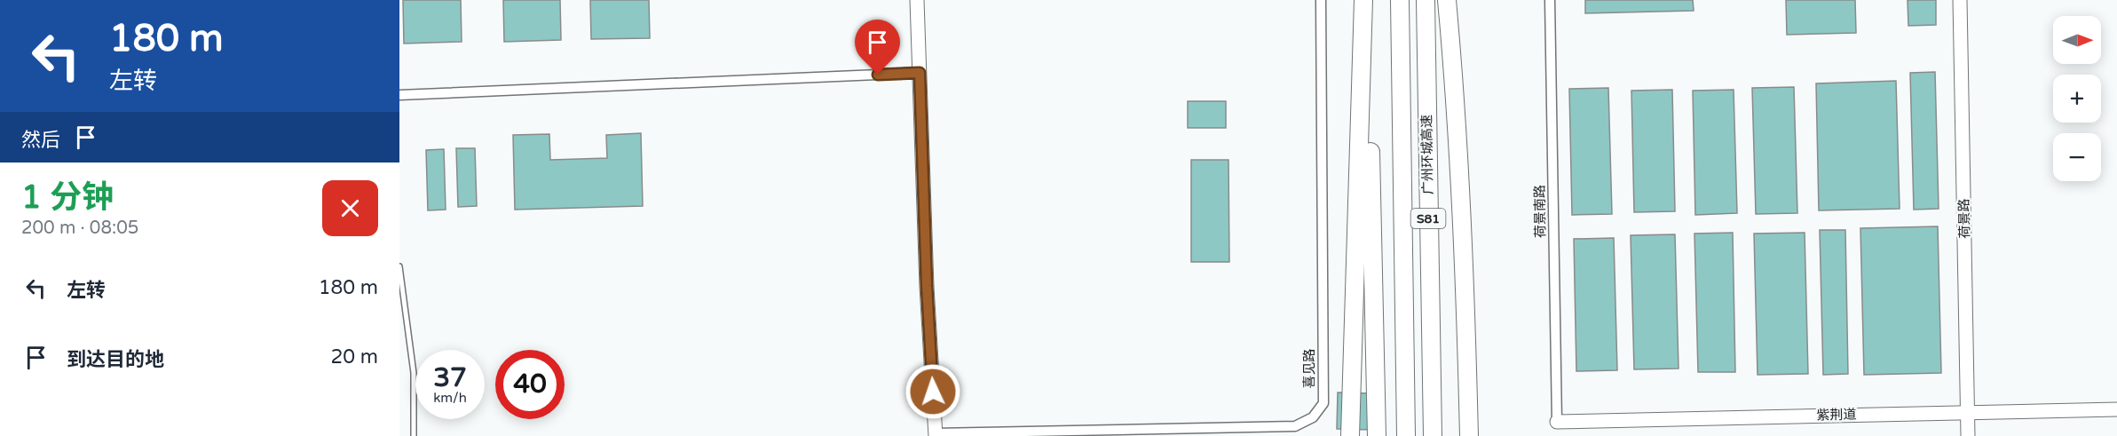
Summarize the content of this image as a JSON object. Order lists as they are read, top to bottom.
{
  "streets": {
    "highway": ["广州环城高速", "S81"],
    "street": [
      "荷景南路",
      "荷景路",
      "喜见路",
      "紫荆道"
    ]
  },
  "crossings": [
    ["荷景南路", "紫荆道"],
    ["荷景路", "紫荆道"]
  ],
  "north": "right",
  "page": {
    "turn": ["180 m", "左转"],
    "map_buttons": ["+", "−"],
    "then": "然后",
    "heading": ["1 分钟", "200 m · 08:05"],
    "list": [
      {
        "name": "左转",
        "value": "180 m"
      },
      {
        "name": "到达目的地",
        "value": "20 m"
      }
    ],
    "speed": "37 km/h",
    "limit": "40"
  }
}
